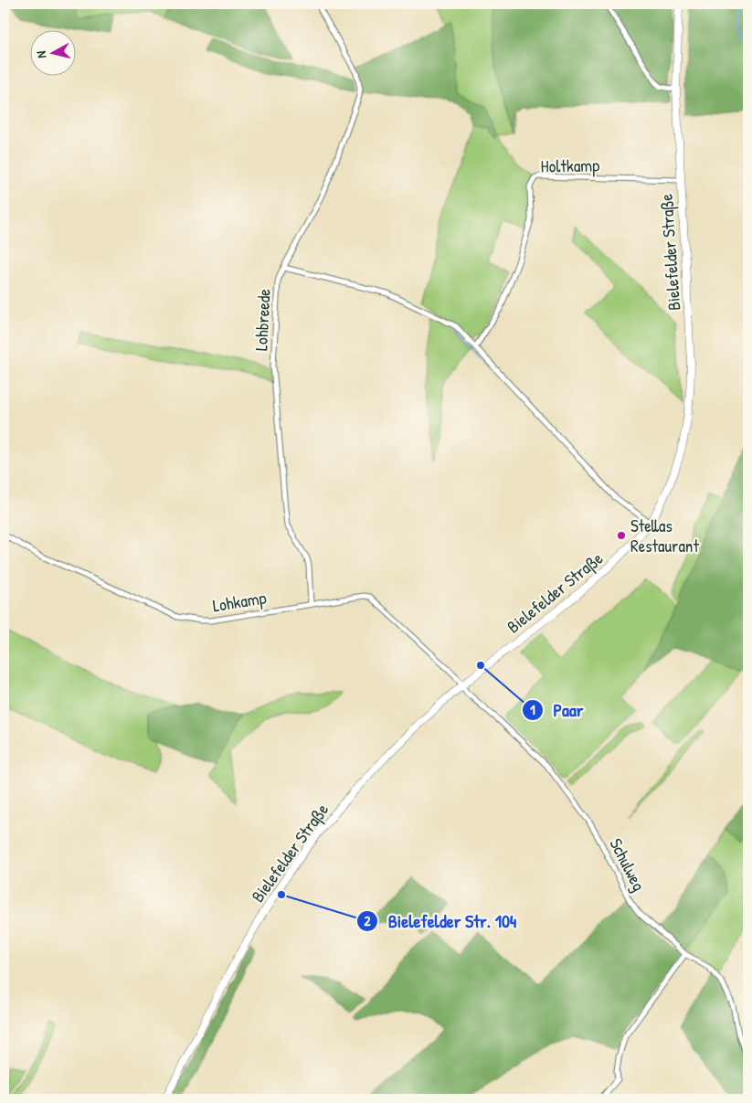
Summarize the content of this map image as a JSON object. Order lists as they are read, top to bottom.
{
  "streets": {
    "main road": ["Bielefelder Straße"],
    "street": [
      "Holtkamp",
      "Lohbreede",
      "Lohkamp",
      "Schulweg"
    ]
  },
  "crossings": [
    ["Holtkamp", "Bielefelder Straße"],
    ["Bielefelder Straße", "Lohkamp"],
    ["Bielefelder Straße", "Schulweg"],
    ["Lohbreede", "Lohkamp"],
    ["Lohkamp", "Schulweg"]
  ],
  "places": ["Stellas Restaurant", "Paar", "Bielefelder Str. 104"],
  "north": "left"
}
